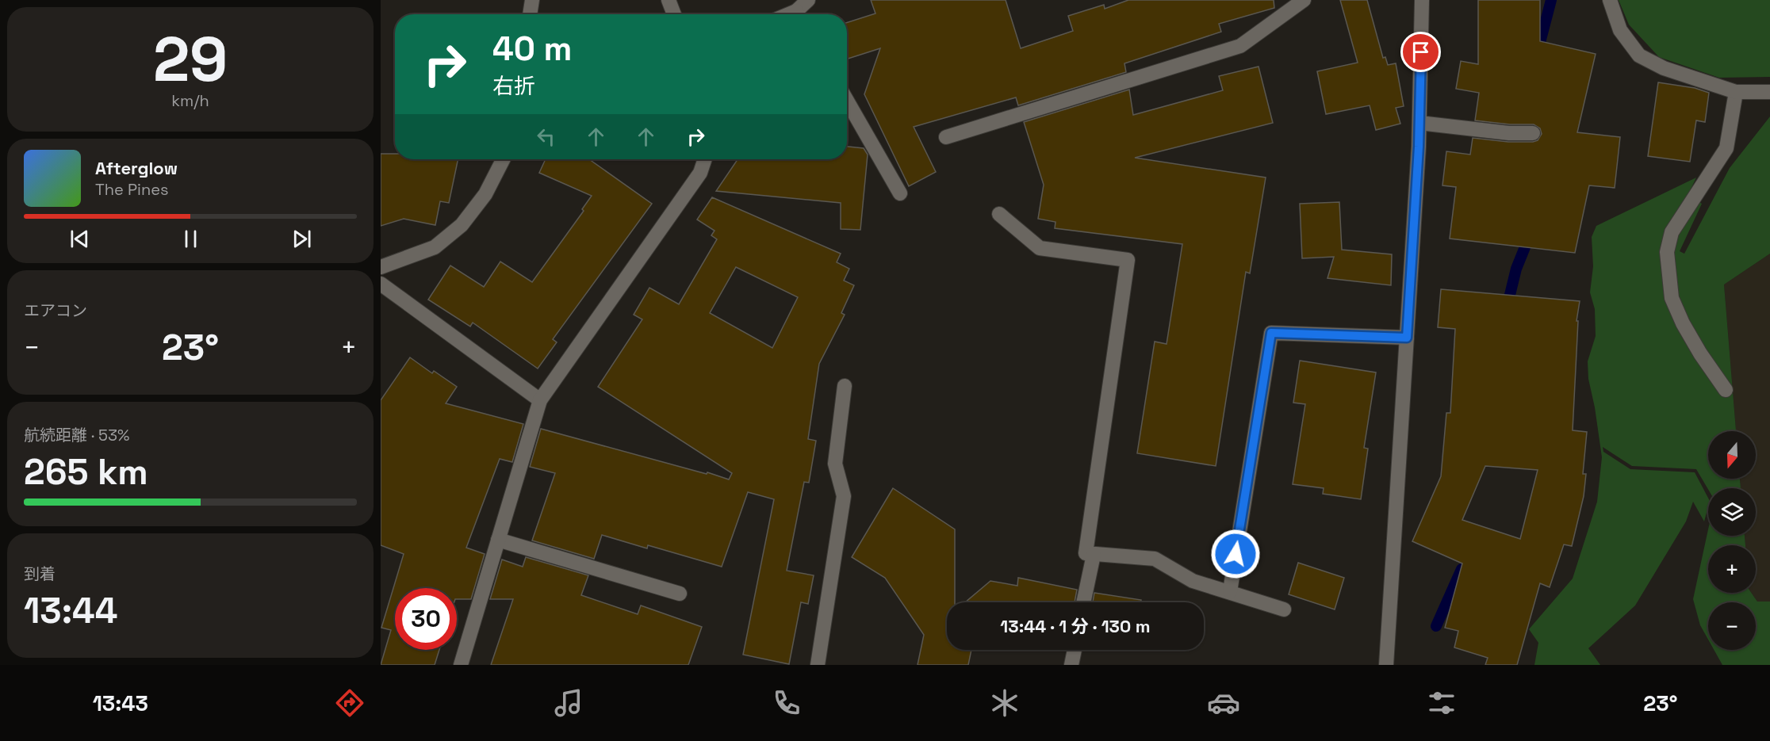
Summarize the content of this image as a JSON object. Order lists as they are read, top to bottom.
{
  "north": "bottom",
  "page": {
    "tile": [
      ["29", "km/h"],
      "エアコン",
      ["航続距離 · 53%", "265 km"],
      ["到着", "13:44"]
    ],
    "turn": ["40 m", "右折"],
    "song": ["Afterglow", "The Pines"],
    "heat": ["−", "23°", "+"],
    "map_buttons": ["+", "−"],
    "limit": "30",
    "trip": "13:44 · 1 分 · 130 m",
    "tabs": ["13:43", "23°"]
  }
}
